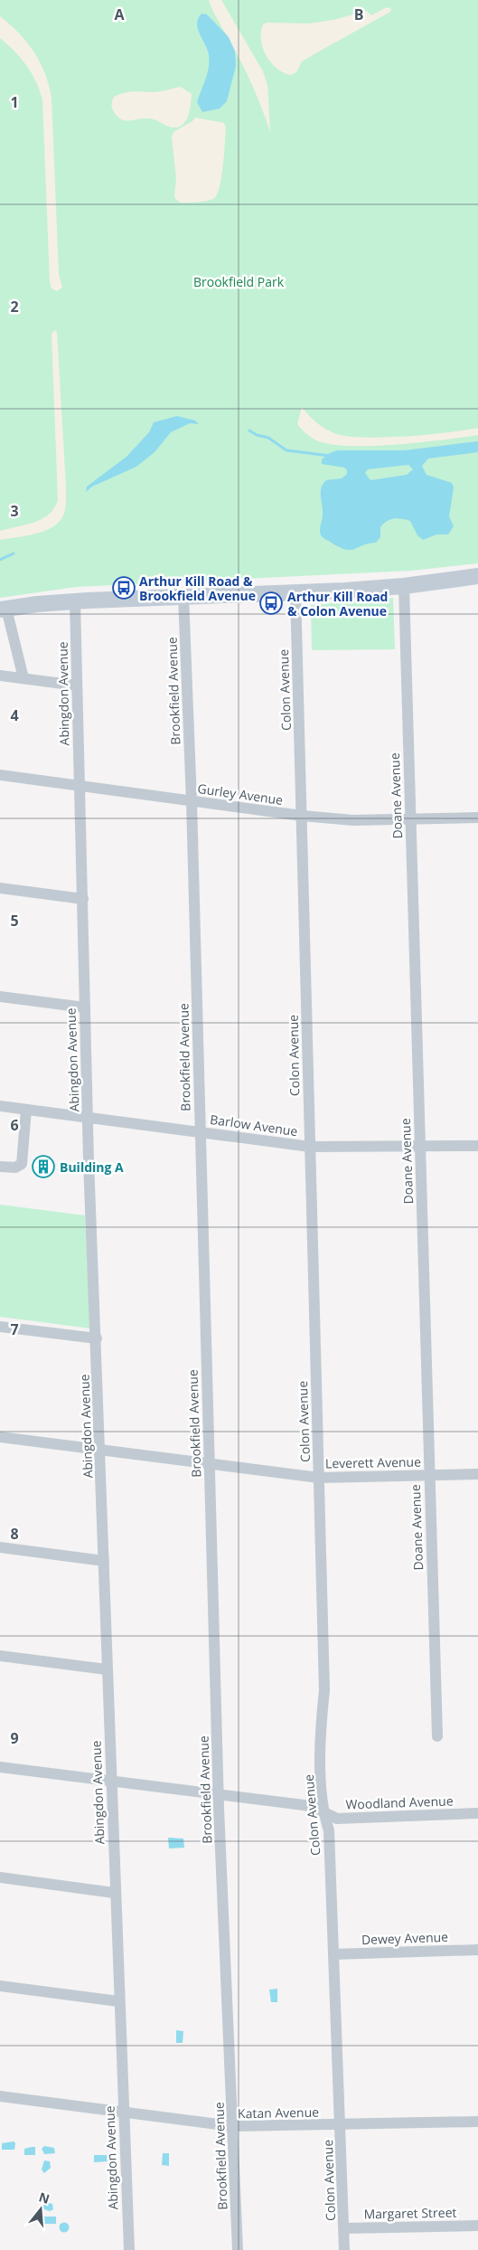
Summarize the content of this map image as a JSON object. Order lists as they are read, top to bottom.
{
  "streets": {
    "street": [
      "Colon Avenue",
      "Brookfield Avenue",
      "Abingdon Avenue",
      "Gurley Avenue",
      "Doane Avenue",
      "Barlow Avenue",
      "Leverett Avenue",
      "Woodland Avenue",
      "Dewey Avenue",
      "Katan Avenue",
      "Margaret Street"
    ]
  },
  "crossings": [
    ["Colon Avenue", "Gurley Avenue"],
    ["Colon Avenue", "Barlow Avenue"],
    ["Colon Avenue", "Leverett Avenue"],
    ["Colon Avenue", "Woodland Avenue"],
    ["Colon Avenue", "Dewey Avenue"],
    ["Colon Avenue", "Katan Avenue"],
    ["Colon Avenue", "Margaret Street"],
    ["Brookfield Avenue", "Gurley Avenue"],
    ["Brookfield Avenue", "Barlow Avenue"],
    ["Brookfield Avenue", "Leverett Avenue"],
    ["Brookfield Avenue", "Woodland Avenue"],
    ["Brookfield Avenue", "Katan Avenue"],
    ["Abingdon Avenue", "Gurley Avenue"],
    ["Abingdon Avenue", "Barlow Avenue"],
    ["Abingdon Avenue", "Leverett Avenue"],
    ["Abingdon Avenue", "Woodland Avenue"],
    ["Abingdon Avenue", "Katan Avenue"],
    ["Gurley Avenue", "Doane Avenue"],
    ["Doane Avenue", "Barlow Avenue"],
    ["Doane Avenue", "Leverett Avenue"]
  ],
  "parks": ["Brookfield Park"],
  "places": {
    "bus stop": ["Arthur Kill Road & Brookfield Avenue", "Arthur Kill Road & Colon Avenue"],
    "building": ["Building A"]
  },
  "north": "top",
  "grid": {
    "columns": ["A", "B"],
    "rows": [
      "1",
      "2",
      "3",
      "4",
      "5",
      "6",
      "7",
      "8",
      "9"
    ]
  }
}
